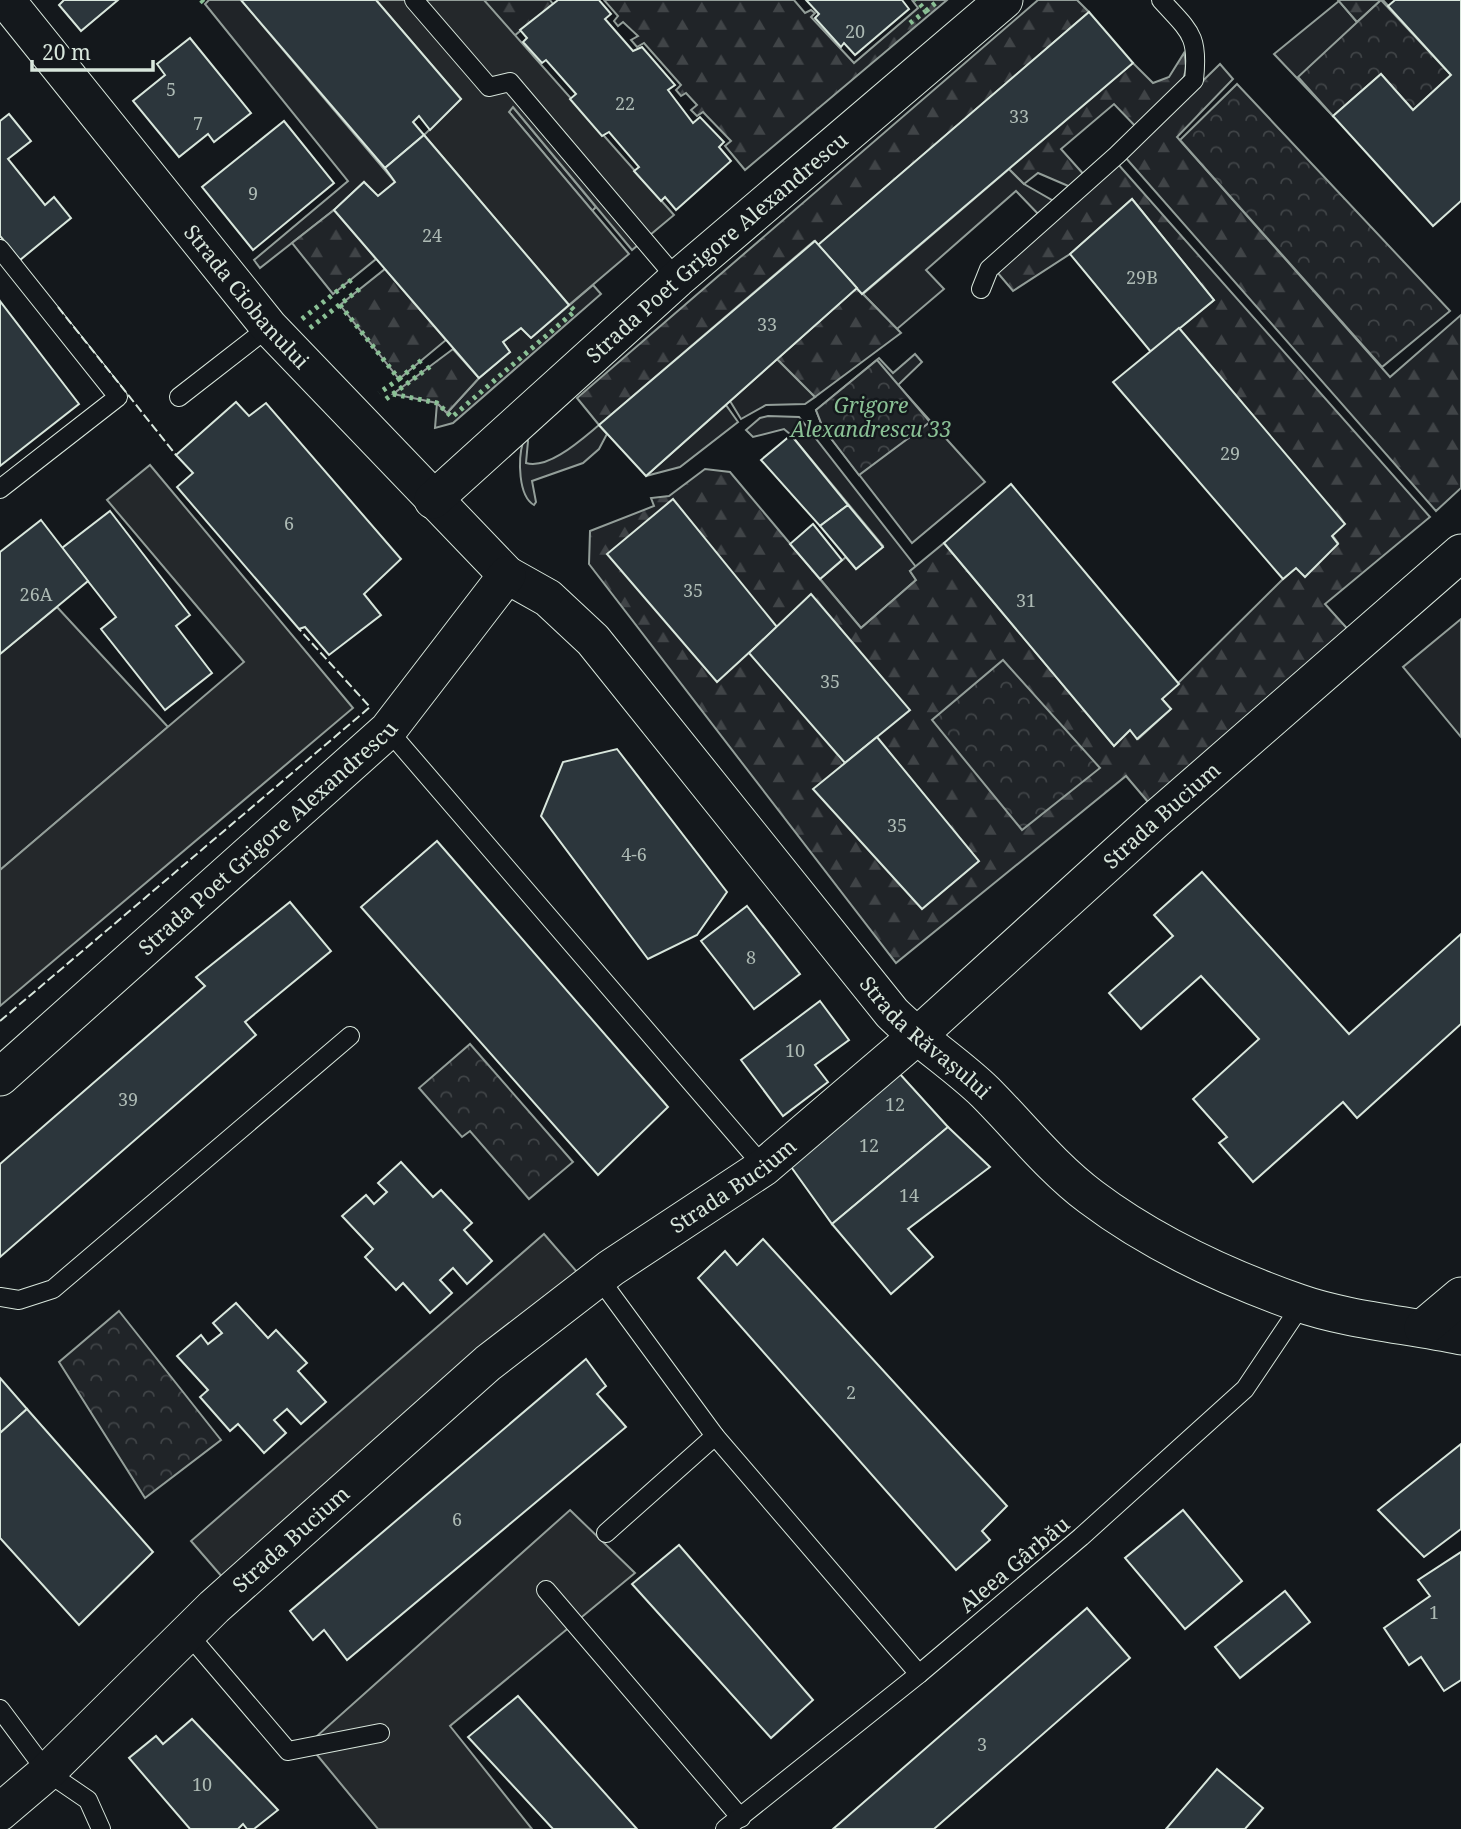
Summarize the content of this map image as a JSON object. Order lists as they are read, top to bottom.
{
  "streets": {
    "street": [
      "Strada Poet Grigore Alexandrescu",
      "Strada Ciobanului",
      "Strada Bucium",
      "Strada Răvașului"
    ],
    "lane": ["Aleea Gârbău"]
  },
  "crossings": [
    ["Strada Poet Grigore Alexandrescu", "Strada Ciobanului"],
    ["Strada Poet Grigore Alexandrescu", "Strada Răvașului"],
    ["Strada Ciobanului", "Strada Răvașului"],
    ["Strada Bucium", "Strada Răvașului"],
    ["Strada Răvașului", "Aleea Gârbău"]
  ],
  "parks": ["Grigore Alexandrescu 33"],
  "house_numbers": [
    "20",
    "5",
    "22",
    "33",
    "7",
    "9",
    "24",
    "29B",
    "33",
    "29",
    "6",
    "35",
    "26A",
    "31",
    "35",
    "35",
    "4-6",
    "8",
    "10",
    "39",
    "12",
    "12",
    "14",
    "2",
    "6",
    "1",
    "3",
    "10"
  ],
  "scale_bar": "20 m"
}
